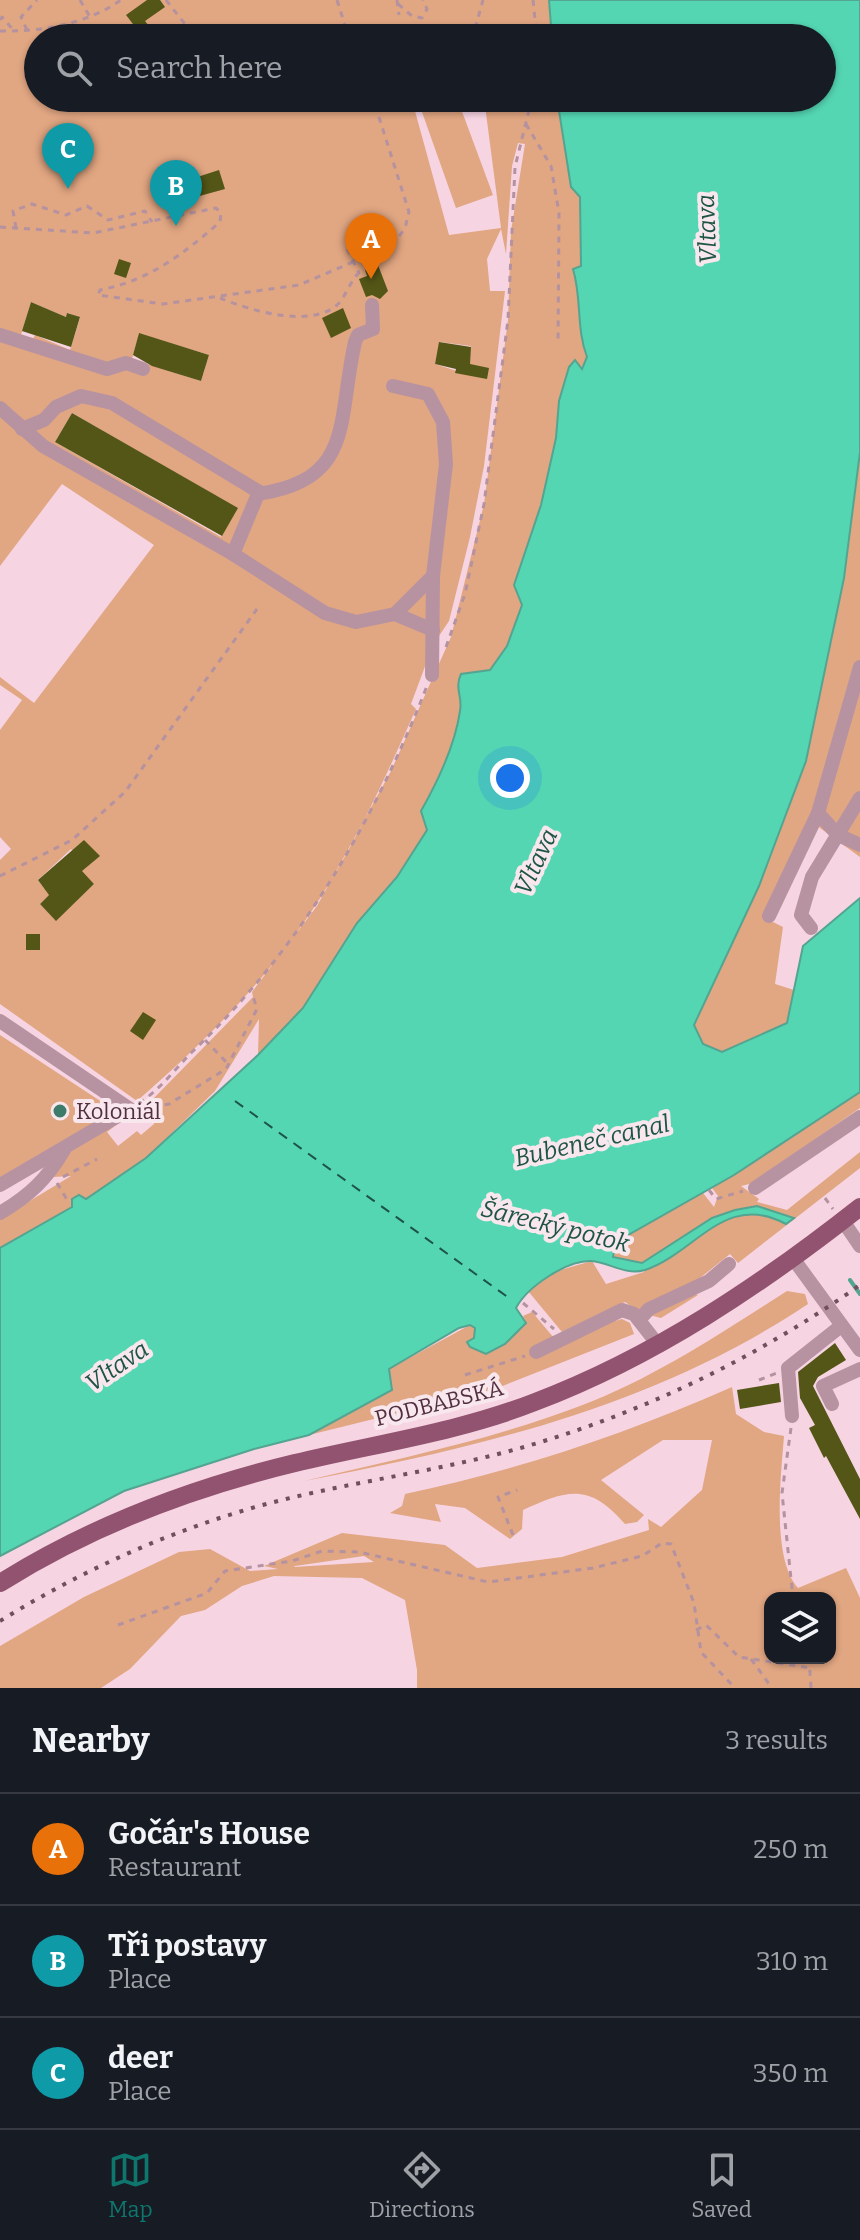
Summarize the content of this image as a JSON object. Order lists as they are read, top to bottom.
{
  "streets": {
    "main road": ["PODBABSKÁ"]
  },
  "water": ["Vltava", "Bubeneč canal", "Šárecký potok"],
  "places": ["Koloniál"],
  "page": {
    "search": "Search here",
    "pins": ["C", "B", "A"],
    "heading": ["Nearby", "3 results"],
    "list": [
      {
        "mark": "A",
        "name": "Gočár's House",
        "note": "Restaurant",
        "value": "250 m"
      },
      {
        "mark": "B",
        "name": "Tři postavy",
        "note": "Place",
        "value": "310 m"
      },
      {
        "mark": "C",
        "name": "deer",
        "note": "Place",
        "value": "350 m"
      }
    ],
    "nav": ["Map", "Directions", "Saved"]
  }
}
